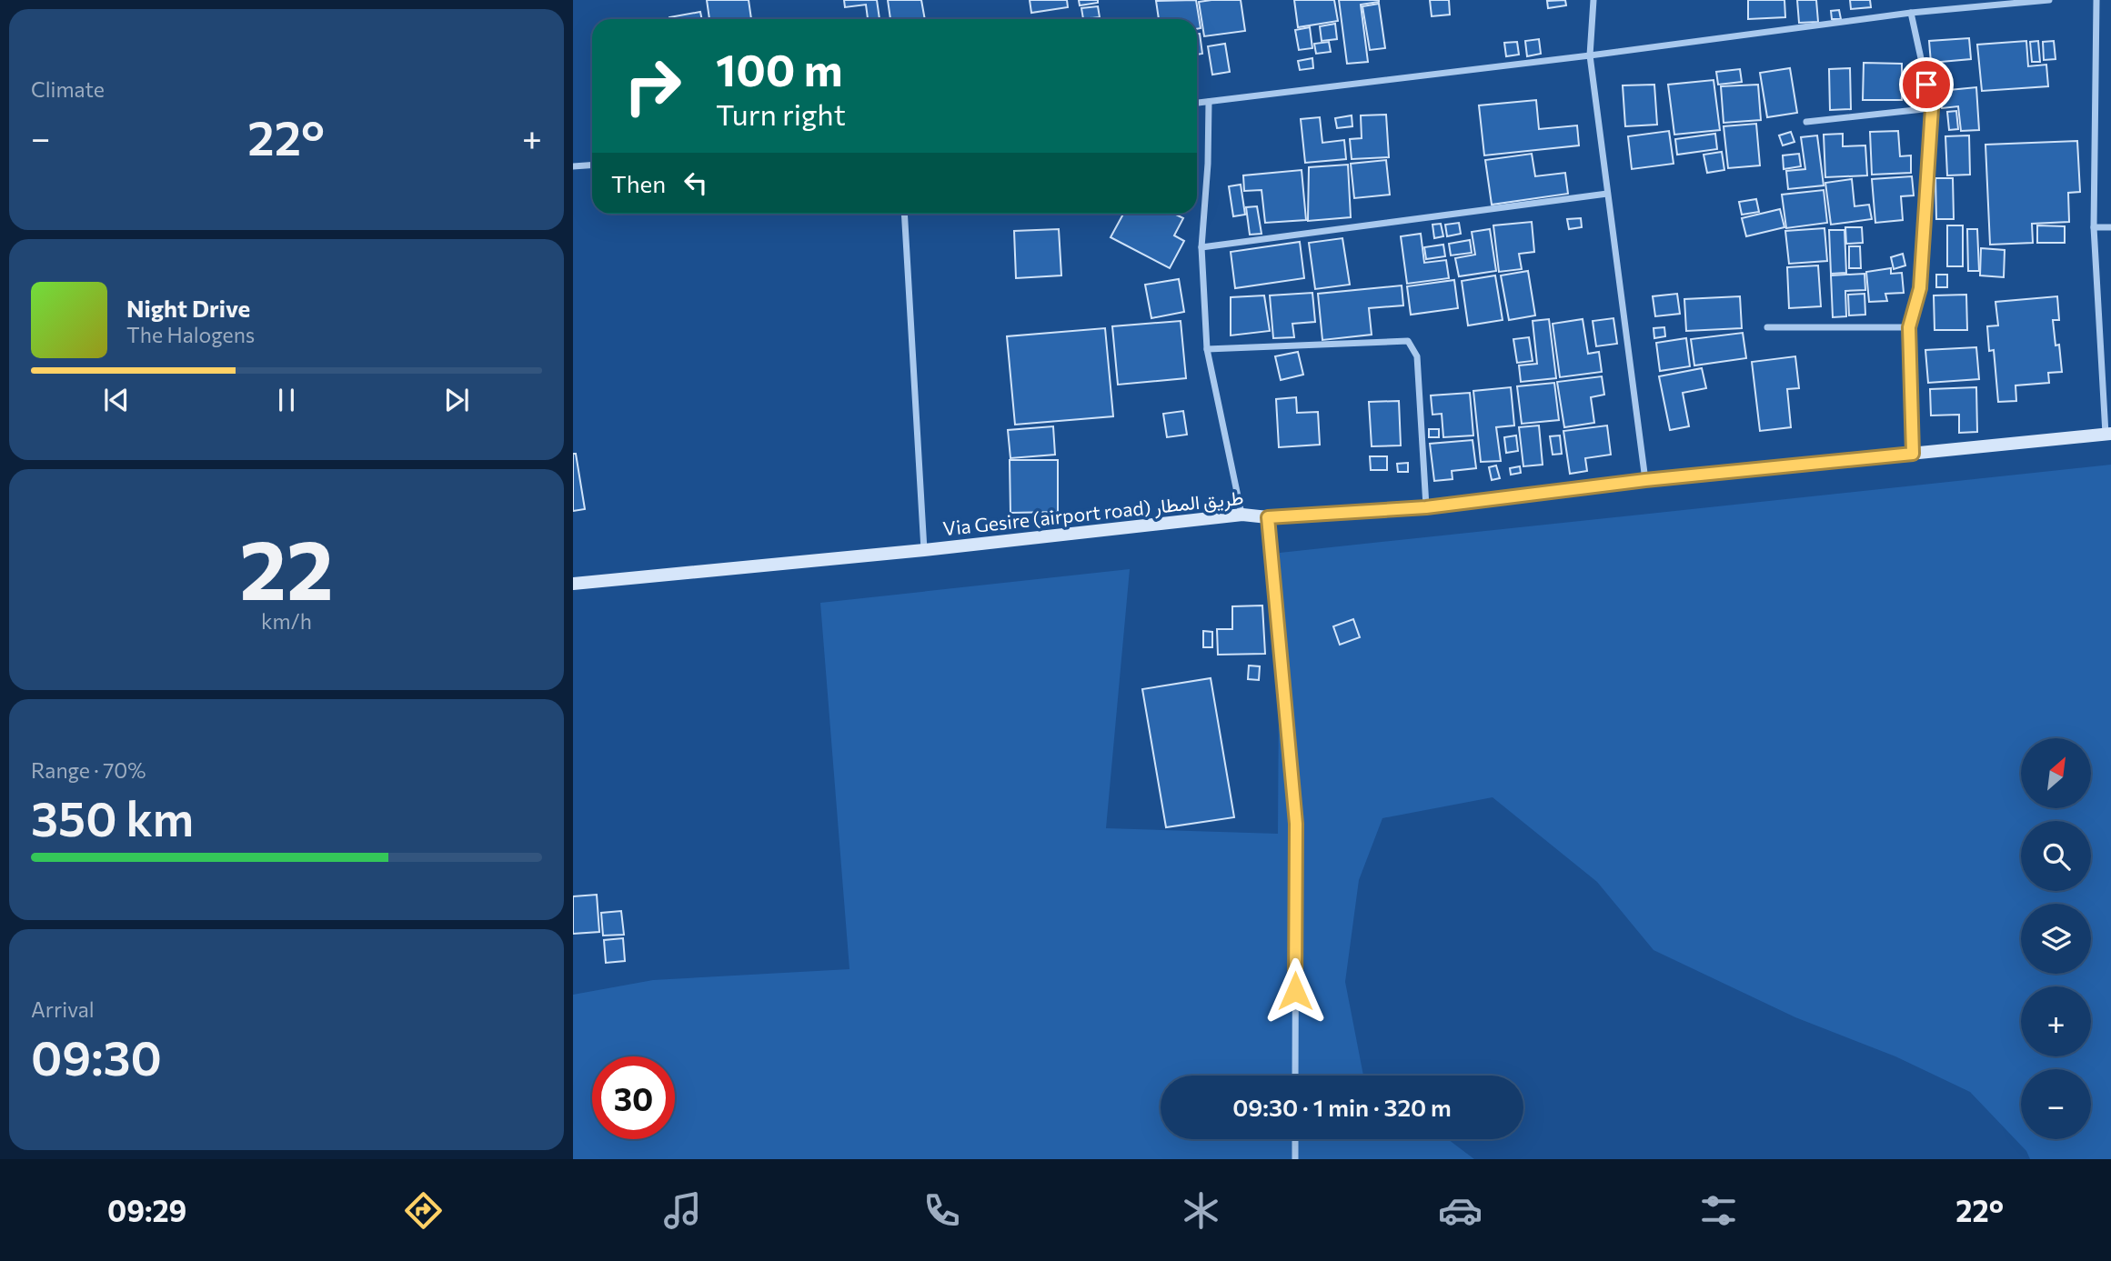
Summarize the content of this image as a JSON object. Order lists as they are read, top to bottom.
{
  "streets": {
    "main road": ["Via Gesire (airport road) طريق المطار"]
  },
  "north": "top right",
  "page": {
    "tile": [
      "Climate",
      ["22", "km/h"],
      ["Range · 70%", "350 km"],
      ["Arrival", "09:30"]
    ],
    "turn": ["100 m", "Turn right"],
    "heat": ["−", "22°", "+"],
    "then": "Then",
    "song": ["Night Drive", "The Halogens"],
    "map_buttons": ["+", "−"],
    "limit": "30",
    "trip": "09:30 · 1 min · 320 m",
    "tabs": ["09:29", "22°"]
  }
}
